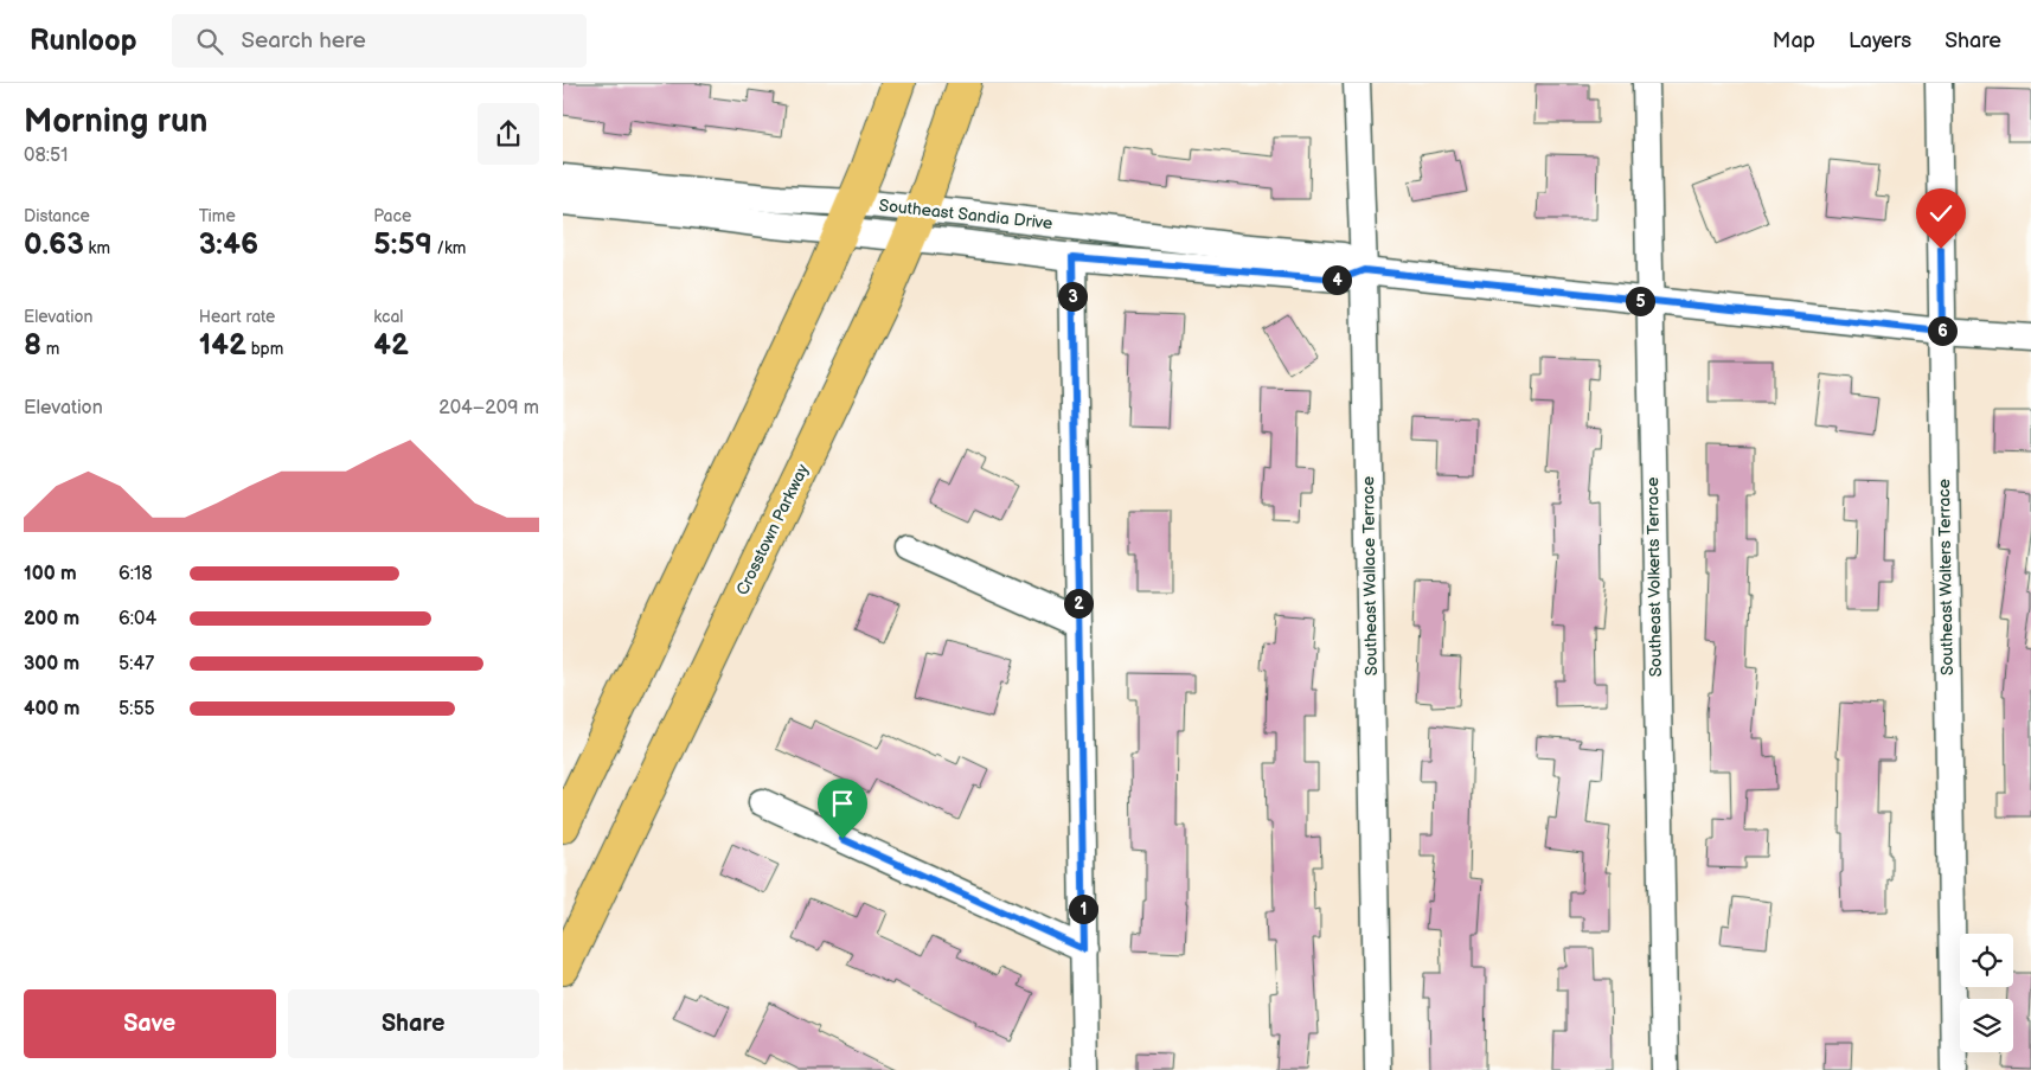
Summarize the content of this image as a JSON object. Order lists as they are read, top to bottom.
{
  "streets": {
    "main road": ["Crosstown Parkway"],
    "street": [
      "Southeast Sandia Drive",
      "Southeast Wallace Terrace",
      "Southeast Volkerts Terrace",
      "Southeast Walters Terrace"
    ]
  },
  "crossings": [
    ["Southeast Sandia Drive", "Crosstown Parkway"],
    ["Southeast Sandia Drive", "Southeast Wallace Terrace"],
    ["Southeast Sandia Drive", "Southeast Volkerts Terrace"],
    ["Southeast Sandia Drive", "Southeast Walters Terrace"]
  ],
  "page": {
    "header": "Runloop",
    "search": "Search here",
    "nav": ["Map", "Layers", "Share"],
    "heading": ["Morning run", "08:51"],
    "stats": [
      ["Distance", "0.63 km"],
      ["Time", "3:46"],
      ["Pace", "5:59 /km"],
      ["Elevation", "8 m"],
      ["Heart rate", "142 bpm"],
      ["kcal", "42"]
    ],
    "pins": [
      "4",
      "3",
      "5",
      "6",
      "2",
      "1"
    ],
    "chart": ["Elevation", "204–209 m"],
    "list": [
      {
        "name": "100 m",
        "note": "6:18"
      },
      {
        "name": "200 m",
        "note": "6:04"
      },
      {
        "name": "300 m",
        "note": "5:47"
      },
      {
        "name": "400 m",
        "note": "5:55"
      }
    ],
    "buttons": ["Save", "Share"]
  }
}
